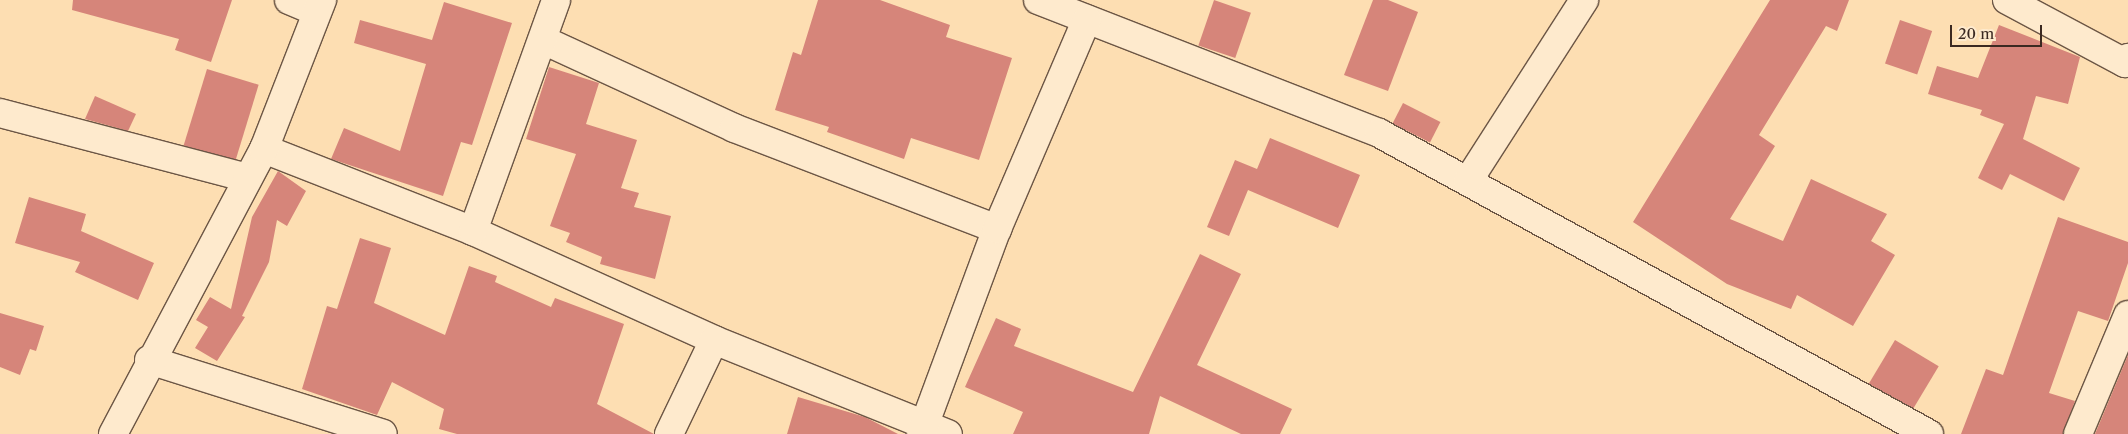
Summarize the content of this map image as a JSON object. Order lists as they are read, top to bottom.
{
  "scale_bar": "20 m"
}
